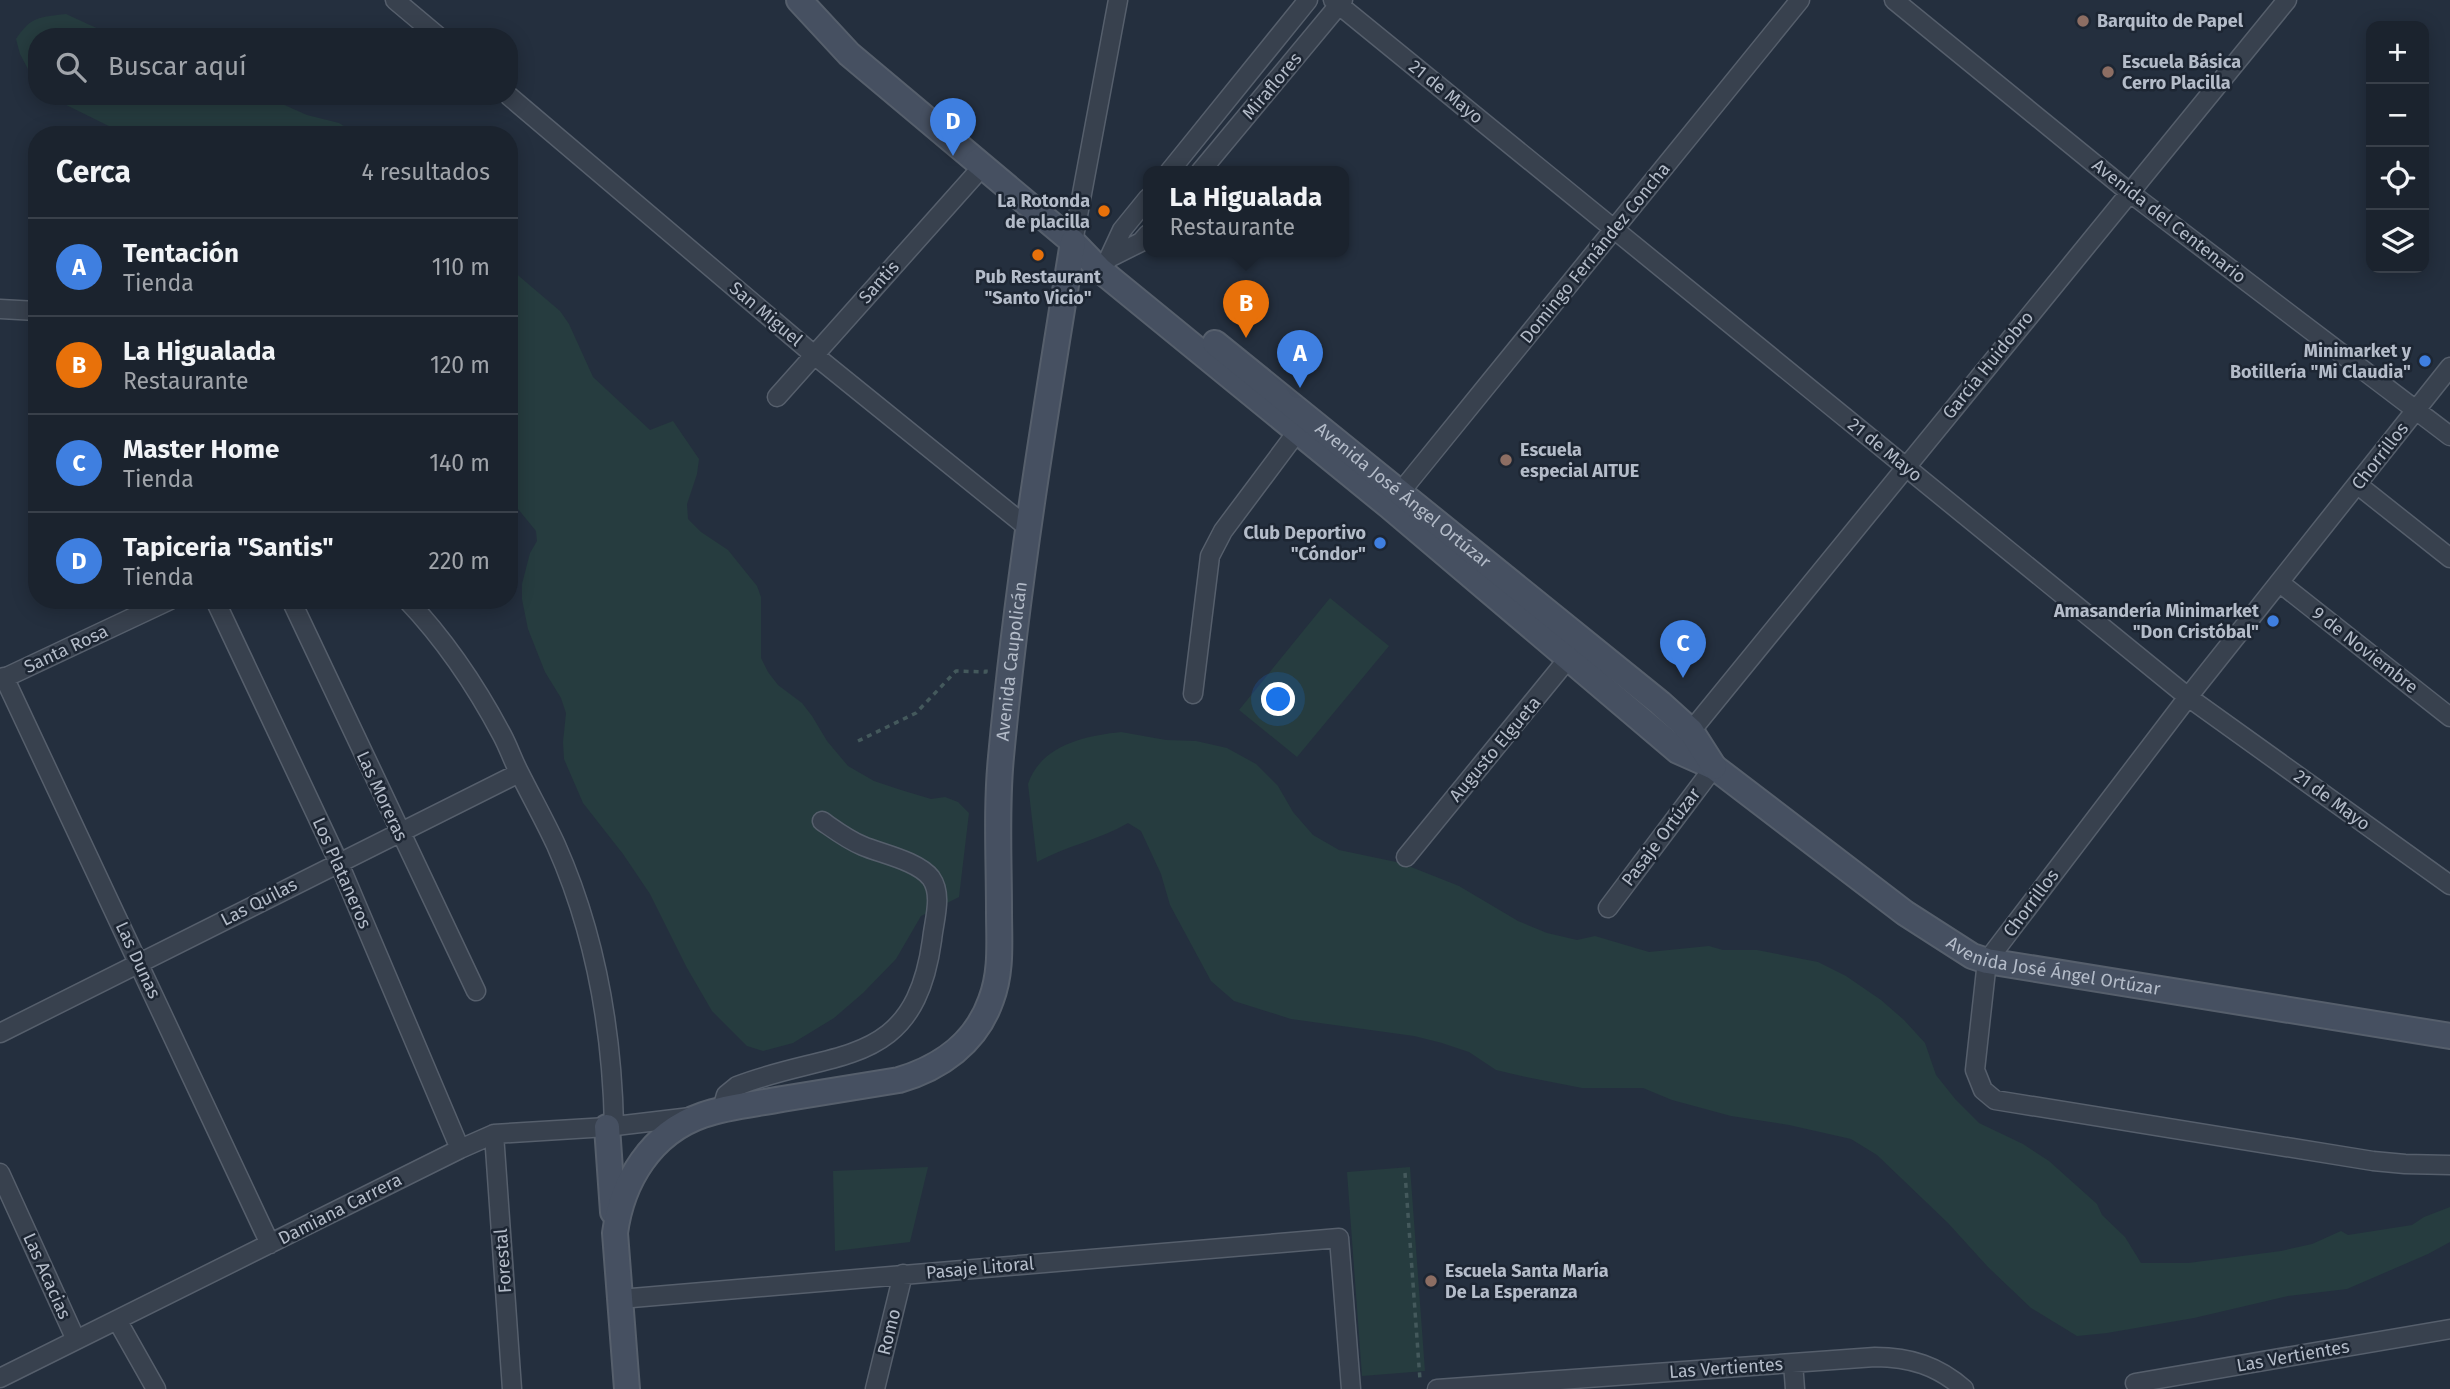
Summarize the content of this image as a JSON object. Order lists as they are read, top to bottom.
{
  "streets": {
    "main road": ["Avenida José Ángel Ortúzar", "Avenida Caupolicán"],
    "street": [
      "Miraflores",
      "21 de Mayo",
      "Avenida del Centenario",
      "Domingo Fernández Concha",
      "Santis",
      "San Miguel",
      "García Huidobro",
      "Chorrillos",
      "Santa Rosa",
      "9 de Noviembre",
      "Augusto Elgueta",
      "Las Moreras",
      "Pasaje Ortúzar",
      "Los Plataneros",
      "Las Quilas",
      "Las Dunas",
      "Damiana Carrera",
      "Forestal",
      "Pasaje Litoral",
      "Las Acacias",
      "Romo",
      "Las Vertientes"
    ]
  },
  "crossings": [
    ["Miraflores", "21 de Mayo"],
    ["21 de Mayo", "Domingo Fernández Concha"],
    ["21 de Mayo", "García Huidobro"],
    ["21 de Mayo", "Chorrillos"],
    ["Avenida del Centenario", "García Huidobro"],
    ["Avenida del Centenario", "Chorrillos"],
    ["Domingo Fernández Concha", "Avenida José Ángel Ortúzar"],
    ["Santis", "San Miguel"],
    ["Santis", "Avenida José Ángel Ortúzar"],
    ["San Miguel", "Avenida Caupolicán"],
    ["García Huidobro", "Avenida José Ángel Ortúzar"],
    ["Chorrillos", "Avenida José Ángel Ortúzar"],
    ["Chorrillos", "9 de Noviembre"],
    ["Avenida José Ángel Ortúzar", "Avenida Caupolicán"],
    ["Avenida José Ángel Ortúzar", "Augusto Elgueta"],
    ["Avenida José Ángel Ortúzar", "Pasaje Ortúzar"],
    ["Santa Rosa", "Las Dunas"],
    ["Avenida Caupolicán", "Damiana Carrera"],
    ["Las Moreras", "Las Quilas"],
    ["Los Plataneros", "Las Quilas"],
    ["Los Plataneros", "Damiana Carrera"],
    ["Las Quilas", "Las Dunas"],
    ["Las Dunas", "Damiana Carrera"],
    ["Damiana Carrera", "Forestal"],
    ["Damiana Carrera", "Las Acacias"],
    ["Pasaje Litoral", "Romo"]
  ],
  "places": [
    "Barquito de Papel",
    "Escuela Básica Cerro Placilla",
    "La Rotonda de placilla",
    "Pub Restaurant \"Santo Vicio\"",
    "Minimarket y Botillería \"Mi Claudia\"",
    "Escuela especial AITUE",
    "Club Deportivo \"Cóndor\"",
    "Amasandería Minimarket \"Don Cristóbal\"",
    "Escuela Santa María De La Esperanza"
  ],
  "page": {
    "map_buttons": ["+", "−"],
    "search": "Buscar aquí",
    "pins": [
      "D",
      "B",
      "A",
      "C"
    ],
    "heading": ["Cerca", "4 resultados"],
    "popup": ["La Higualada", "Restaurante"],
    "list": [
      {
        "mark": "A",
        "name": "Tentación",
        "note": "Tienda",
        "value": "110 m"
      },
      {
        "mark": "B",
        "name": "La Higualada",
        "note": "Restaurante",
        "value": "120 m"
      },
      {
        "mark": "C",
        "name": "Master Home",
        "note": "Tienda",
        "value": "140 m"
      },
      {
        "mark": "D",
        "name": "Tapiceria \"Santis\"",
        "note": "Tienda",
        "value": "220 m"
      }
    ]
  }
}
